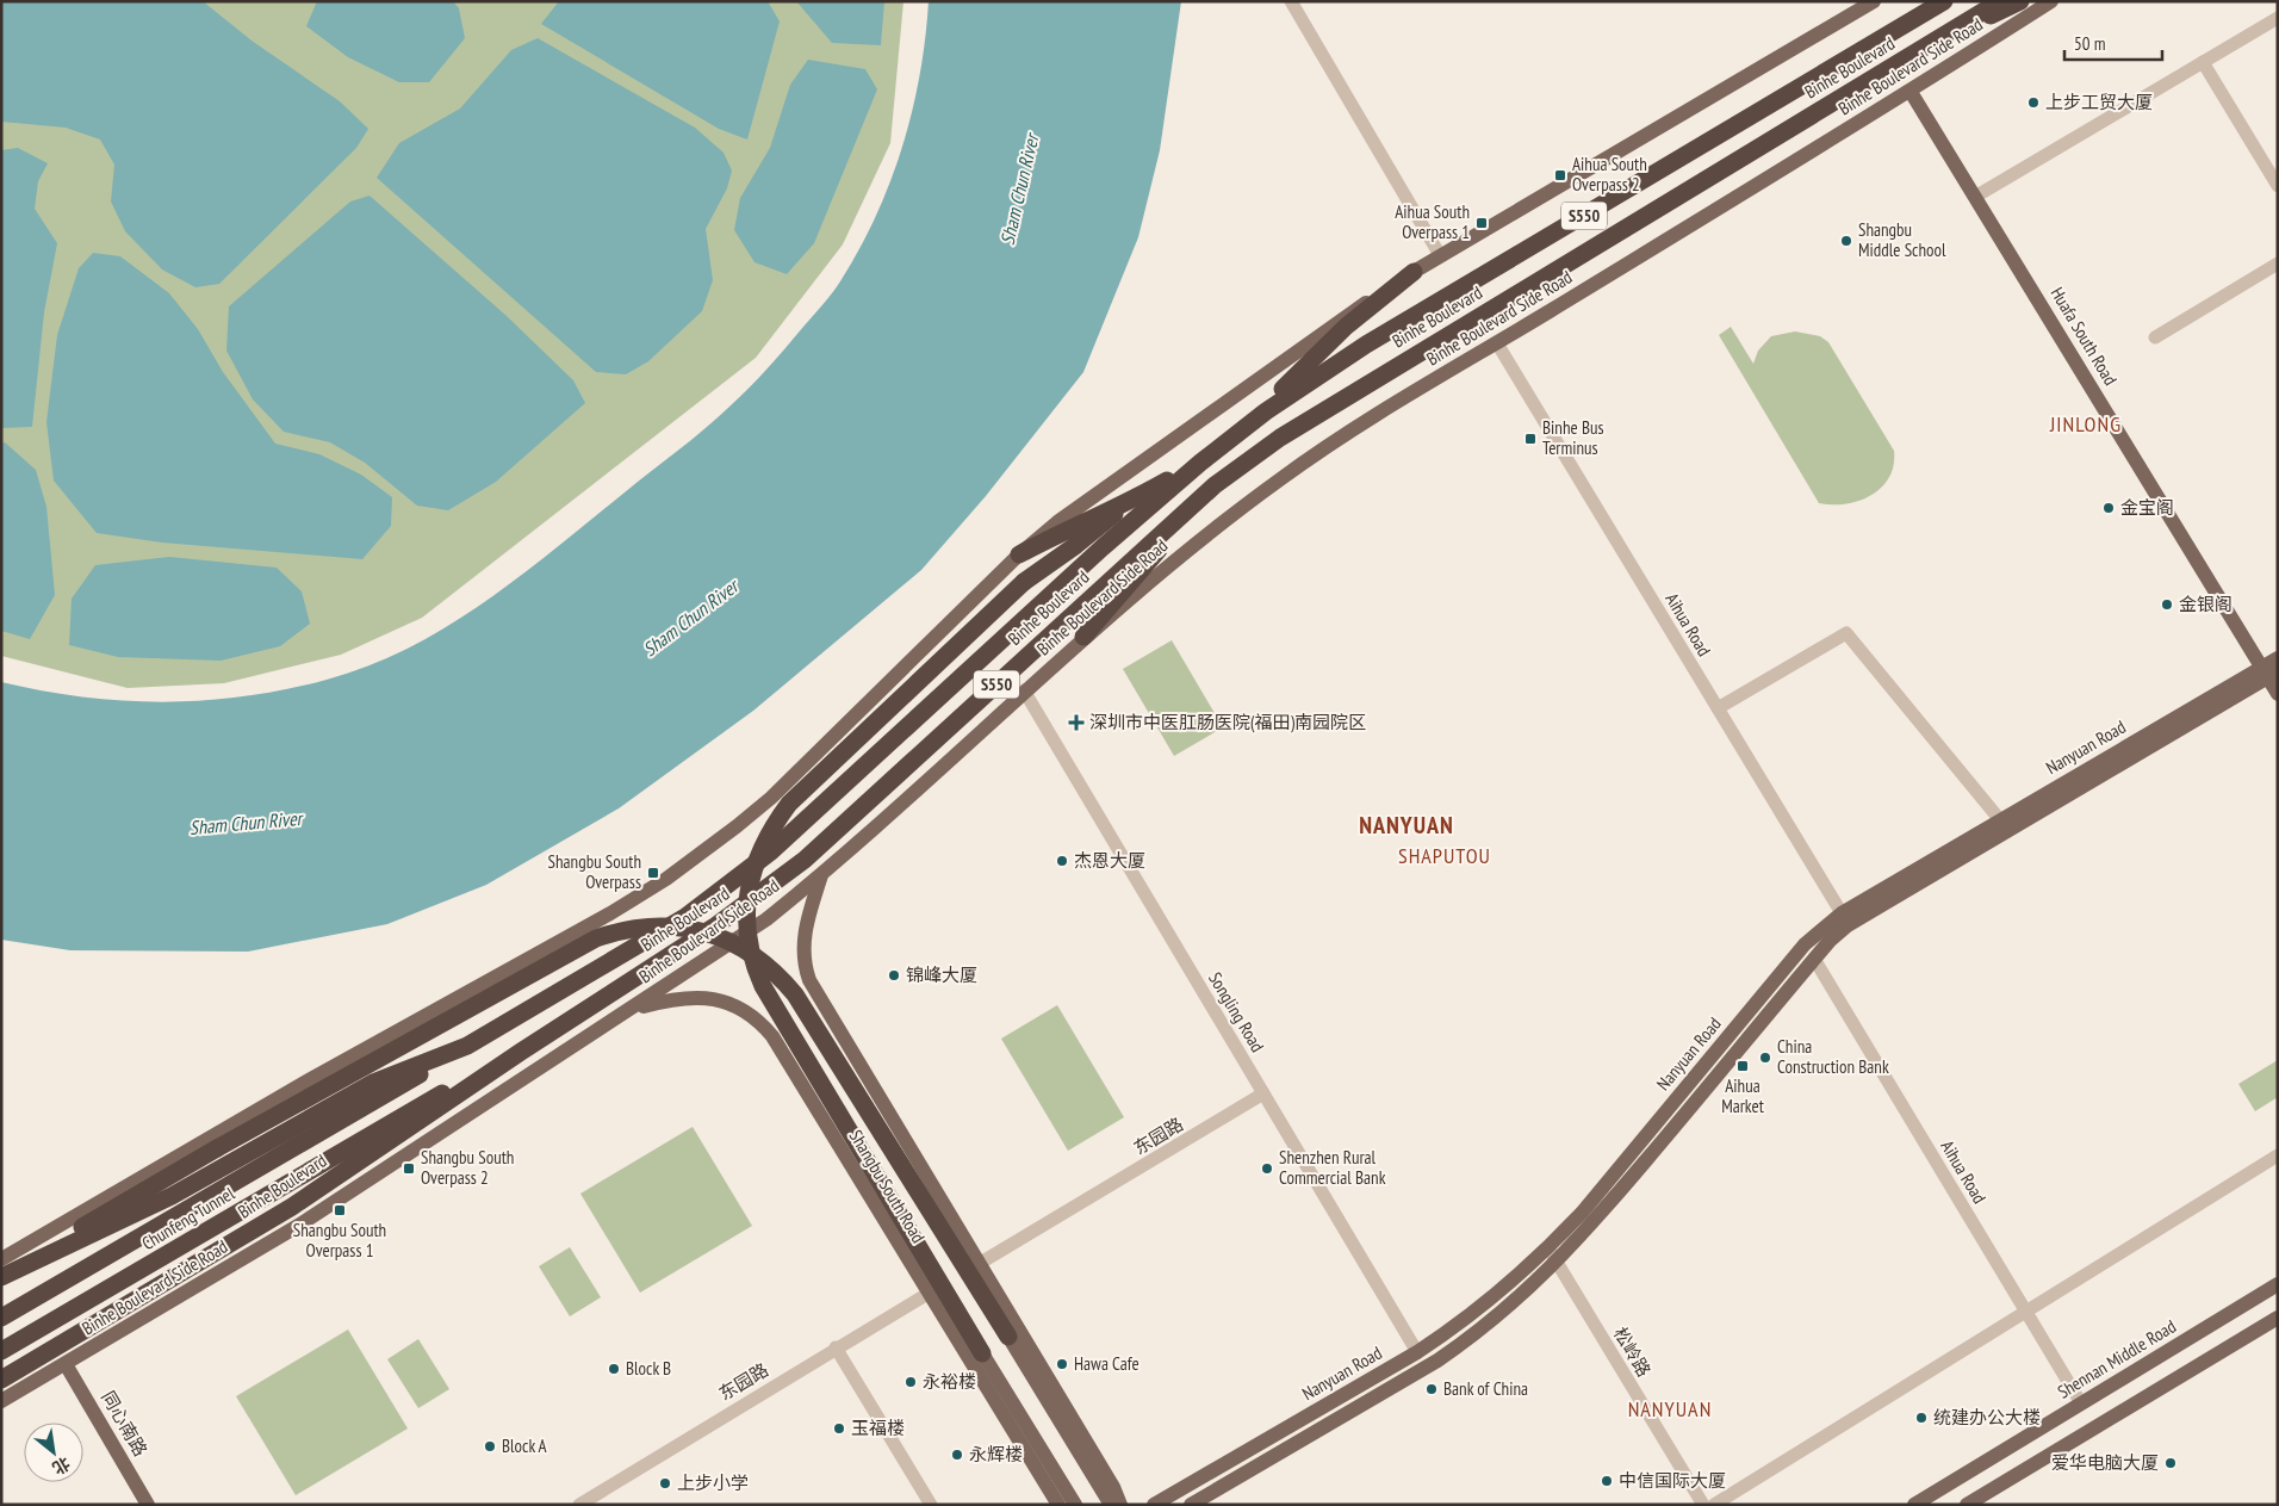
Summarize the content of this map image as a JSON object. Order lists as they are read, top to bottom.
{
  "streets": {
    "highway": ["Binhe Boulevard", "S550", "Chunfeng Tunnel"],
    "main road": [
      "Binhe Boulevard Side Road",
      "Huafa South Road",
      "Nanyuan Road",
      "Shangbu South Road",
      "Shennan Middle Road",
      "同心南路"
    ],
    "street": [
      "Aihua Road",
      "Songling Road",
      "东园路",
      "松岭路"
    ]
  },
  "crossings": [
    ["Binhe Boulevard Side Road", "Huafa South Road"],
    ["Binhe Boulevard Side Road", "Aihua Road"],
    ["Binhe Boulevard Side Road", "Songling Road"],
    ["Binhe Boulevard Side Road", "Shangbu South Road"],
    ["Binhe Boulevard Side Road", "同心南路"],
    ["Binhe Boulevard", "Chunfeng Tunnel"],
    ["Huafa South Road", "Nanyuan Road"],
    ["Aihua Road", "Nanyuan Road"],
    ["Aihua Road", "Shennan Middle Road"],
    ["Nanyuan Road", "Songling Road"],
    ["Nanyuan Road", "松岭路"],
    ["Songling Road", "东园路"],
    ["东园路", "Shangbu South Road"]
  ],
  "districts": [
    "JINLONG",
    "NANYUAN",
    "SHAPUTOU",
    "NANYUAN"
  ],
  "water": ["Sham Chun River"],
  "places": {
    "other": [
      "上步工贸大厦",
      "Shangbu Middle School",
      "金宝阁",
      "金银阁",
      "杰恩大厦",
      "锦峰大厦",
      "China Construction Bank",
      "Shenzhen Rural Commercial Bank",
      "Hawa Cafe",
      "Block B",
      "永裕楼",
      "Bank of China",
      "统建办公大楼",
      "玉福楼",
      "Block A",
      "永辉楼",
      "爱华电脑大厦",
      "中信国际大厦",
      "上步小学"
    ],
    "transit": [
      "Aihua South Overpass 2",
      "Aihua South Overpass 1",
      "Binhe Bus Terminus",
      "Shangbu South Overpass",
      "Aihua Market",
      "Shangbu South Overpass 2",
      "Shangbu South Overpass 1"
    ],
    "health": ["深圳市中医肛肠医院(福田)南园院区"]
  },
  "scale_bar": "50 m",
  "north": "bottom right"
}
